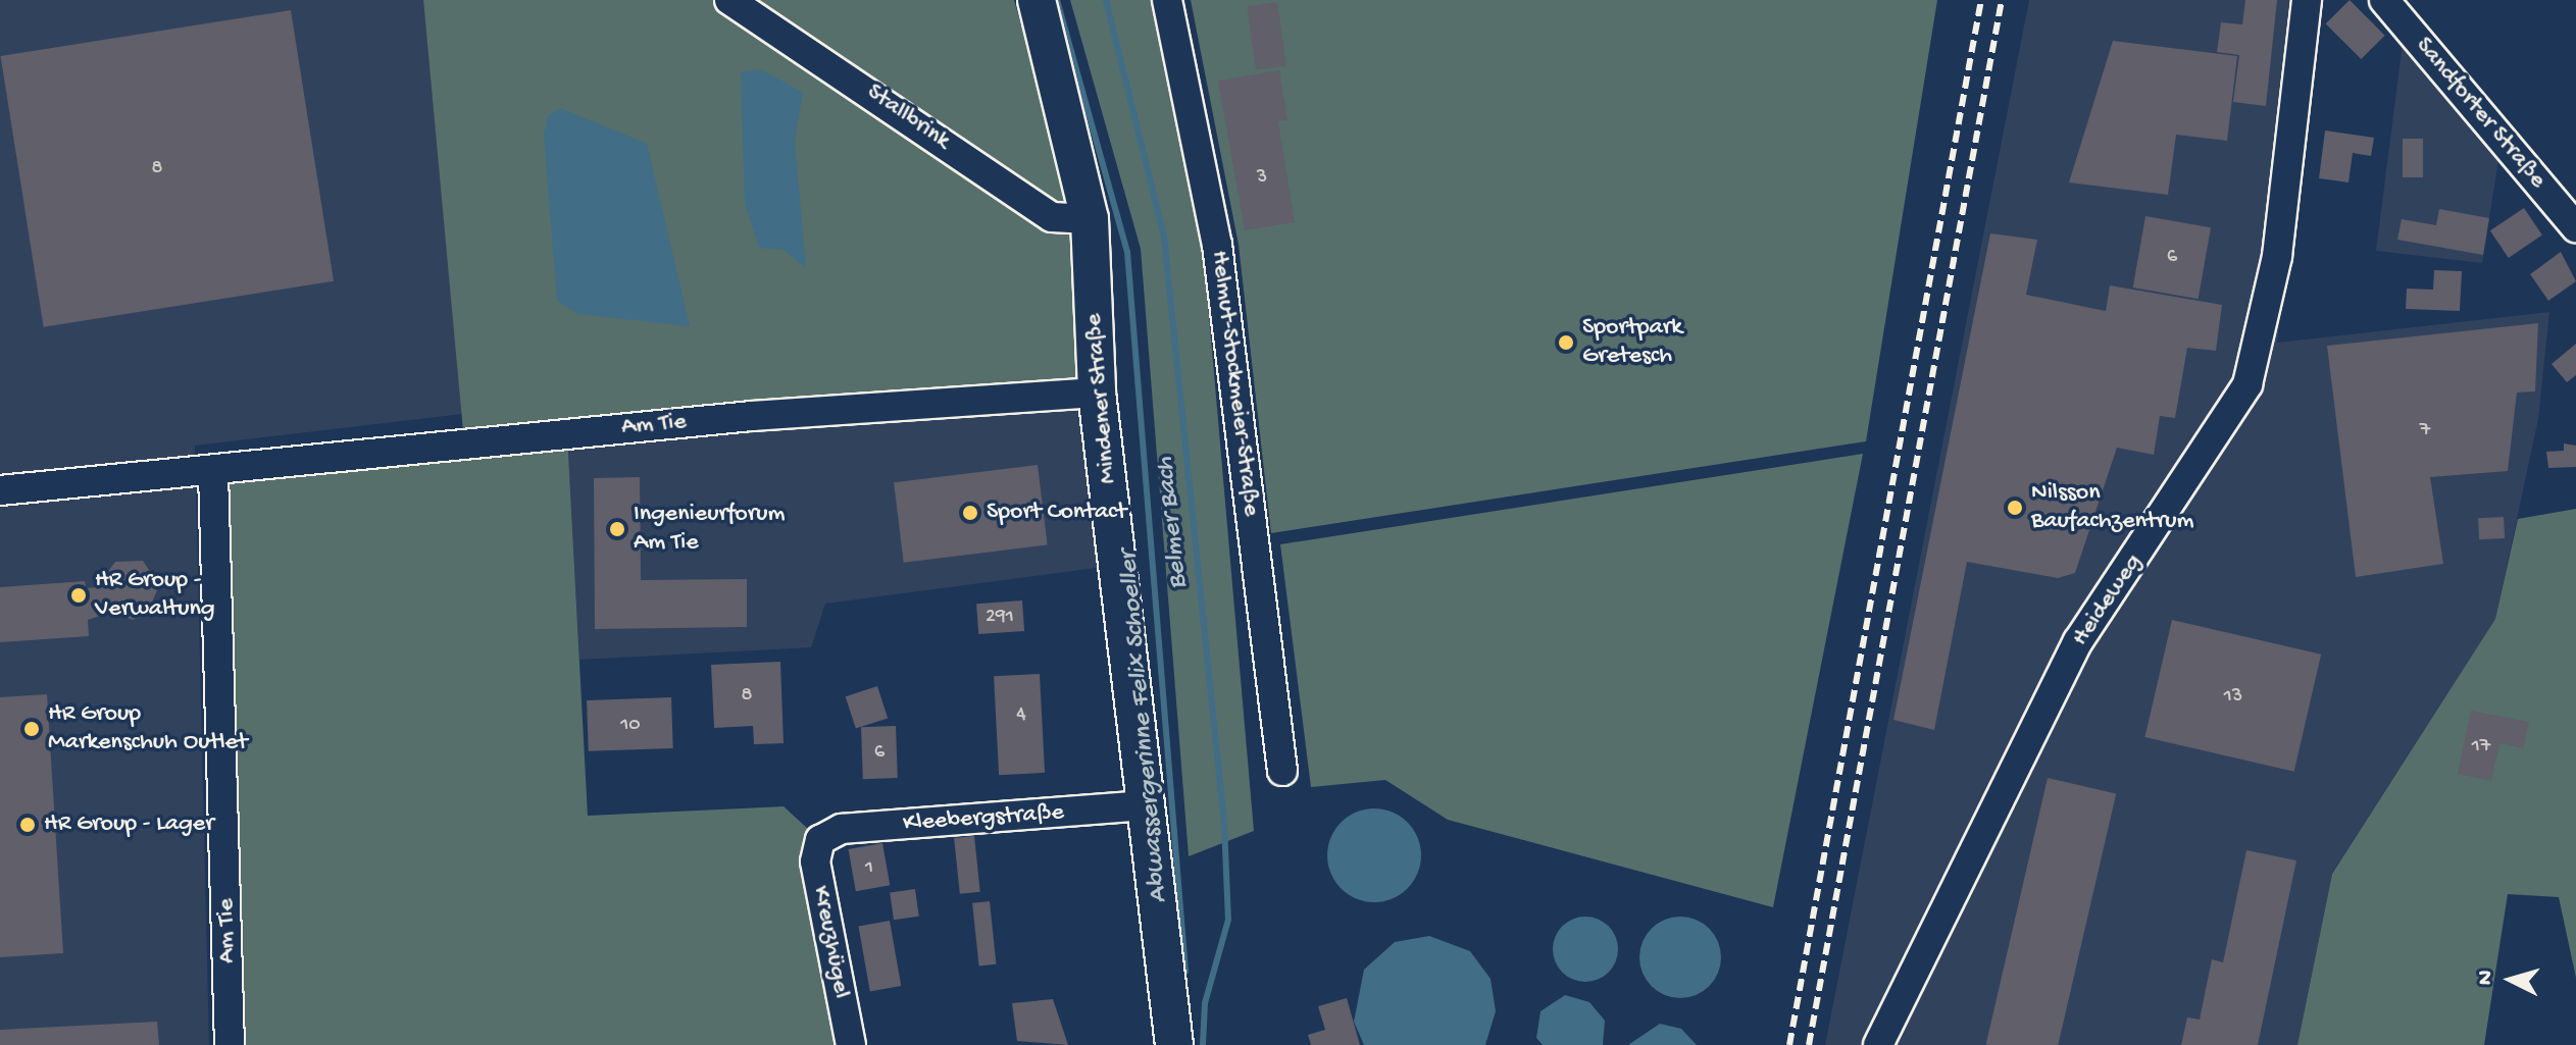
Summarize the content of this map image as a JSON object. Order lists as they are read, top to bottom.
{
  "streets": {
    "main road": ["Mindener Straße"],
    "street": [
      "Sandforter Straße",
      "Stallbrink",
      "Helmut-Stockmeier-Straße",
      "Am Tie",
      "Heideweg",
      "Kleebergstraße",
      "Kreuzhügel"
    ]
  },
  "crossings": [
    ["Stallbrink", "Mindener Straße"],
    ["Mindener Straße", "Am Tie"],
    ["Mindener Straße", "Kleebergstraße"],
    ["Kleebergstraße", "Kreuzhügel"]
  ],
  "water": ["Belmer Bach", "Abwassergerinne Felix Schoeller"],
  "places": [
    "Sportpark Gretesch",
    "Nilsson Baufachzentrum",
    "Sport Contact",
    "Ingenieurforum Am Tie",
    "HR Group - Verwaltung",
    "HR Group Markenschuh Outlet",
    "HR Group - Lager"
  ],
  "house_numbers": [
    "8",
    "3",
    "6",
    "7",
    "291",
    "8",
    "13",
    "4",
    "10",
    "17",
    "6",
    "1"
  ],
  "north": "left"
}
